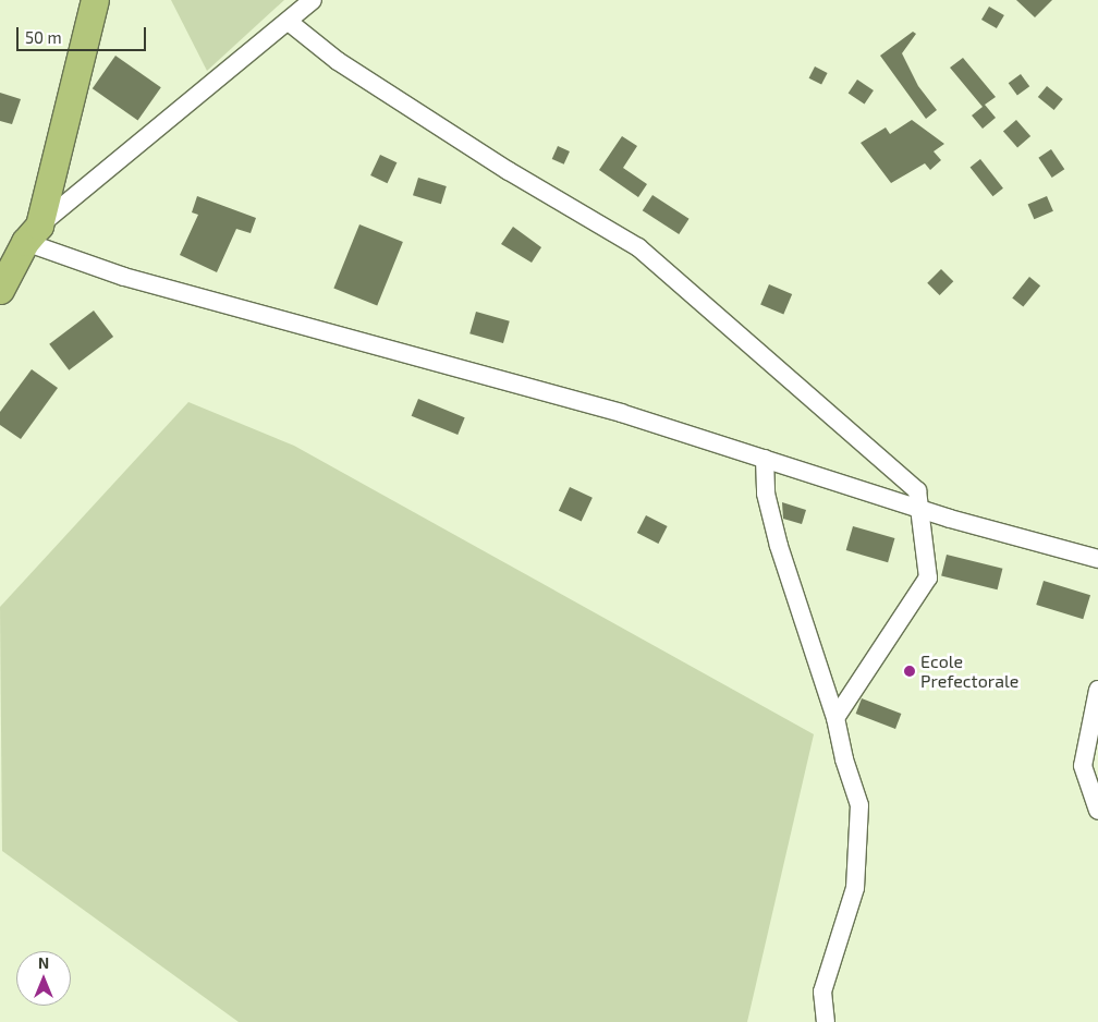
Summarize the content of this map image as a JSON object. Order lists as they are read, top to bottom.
{
  "places": ["Ecole Prefectorale"],
  "scale_bar": "50 m",
  "north": "top"
}
